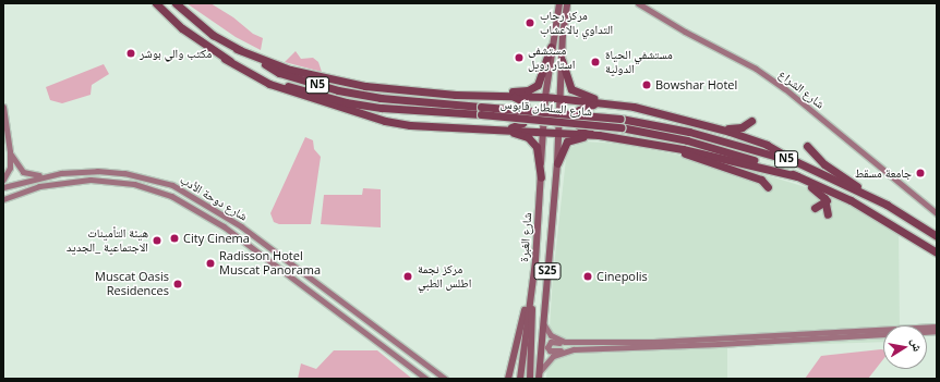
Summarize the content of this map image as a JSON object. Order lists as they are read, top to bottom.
{
  "streets": {
    "highway": ["N5", "شارع السلطان قابوس"],
    "main road": ["شارع الغبرة", "S25"],
    "street": ["شارع الشراع", "شارع دوحة الأدب"]
  },
  "places": [
    "مركز رحاب التداوي بالاعشاب",
    "مكتب والي بوشر",
    "مستشفى استار رويل",
    "مستشفي الحياة الدولية",
    "Bowshar Hotel",
    "جامعة مسقط",
    "City Cinema",
    "هيئة التأمينات الاجتماعية _الجديد",
    "Radisson Hotel Muscat Panorama",
    "مركز نجمة اطلس الطبي",
    "Cinepolis",
    "Muscat Oasis Residences"
  ],
  "north": "right"
}
